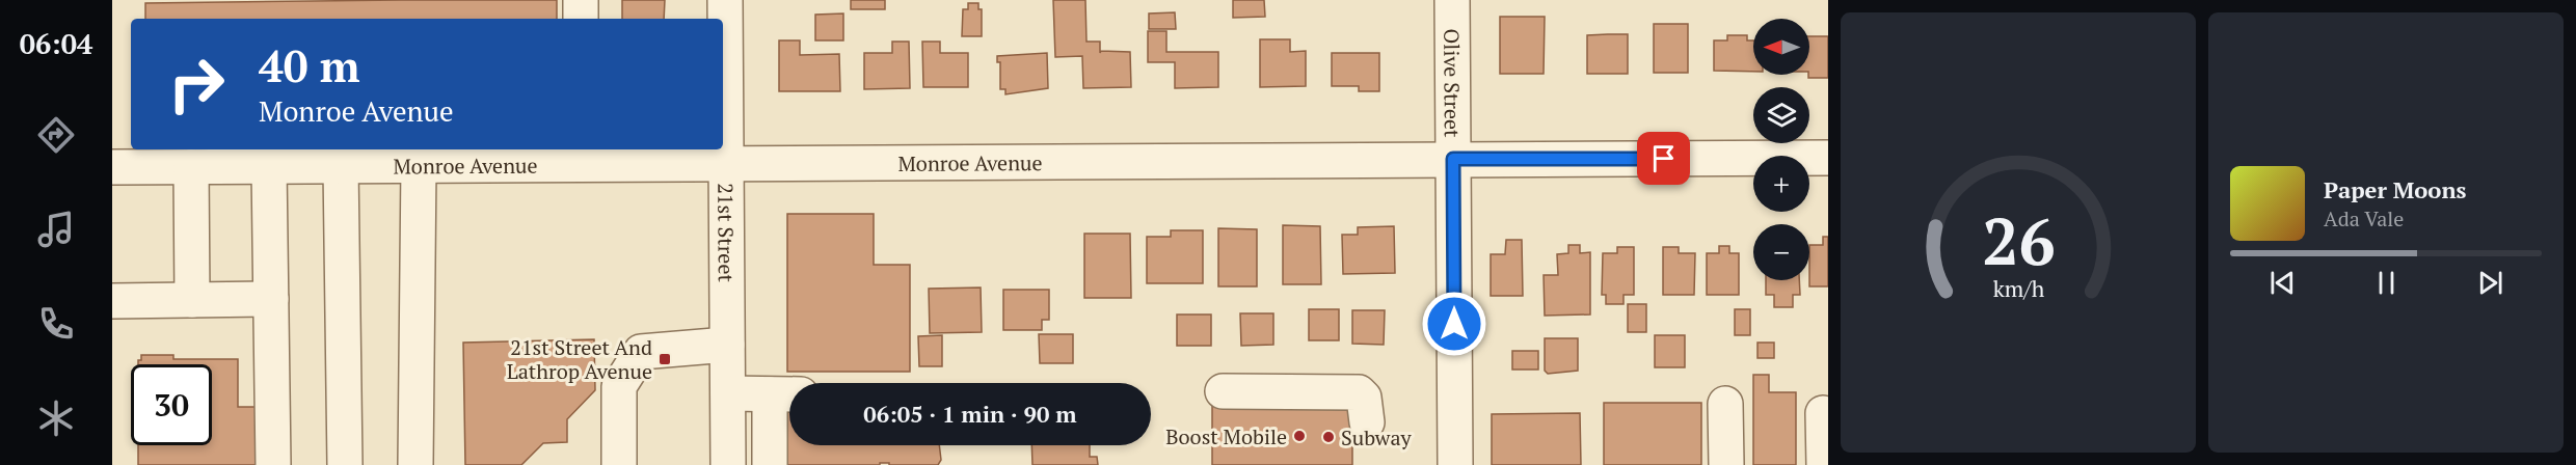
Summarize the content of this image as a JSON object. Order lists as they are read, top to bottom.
{
  "streets": {
    "street": ["Olive Street", "Monroe Avenue", "21st Street"]
  },
  "crossings": [
    ["Olive Street", "Monroe Avenue"],
    ["Monroe Avenue", "21st Street"]
  ],
  "places": {
    "transit": ["21st Street And Lathrop Avenue"],
    "other": ["Boost Mobile", "Subway"]
  },
  "north": "left",
  "page": {
    "tabs": "06:04",
    "map_buttons": ["+", "−"],
    "turn": ["40 m", "Monroe Avenue"],
    "song": ["Paper Moons", "Ada Vale"],
    "limit": "30",
    "trip": "06:05 · 1 min · 90 m",
    "gauge": ["26", "km/h"]
  }
}
